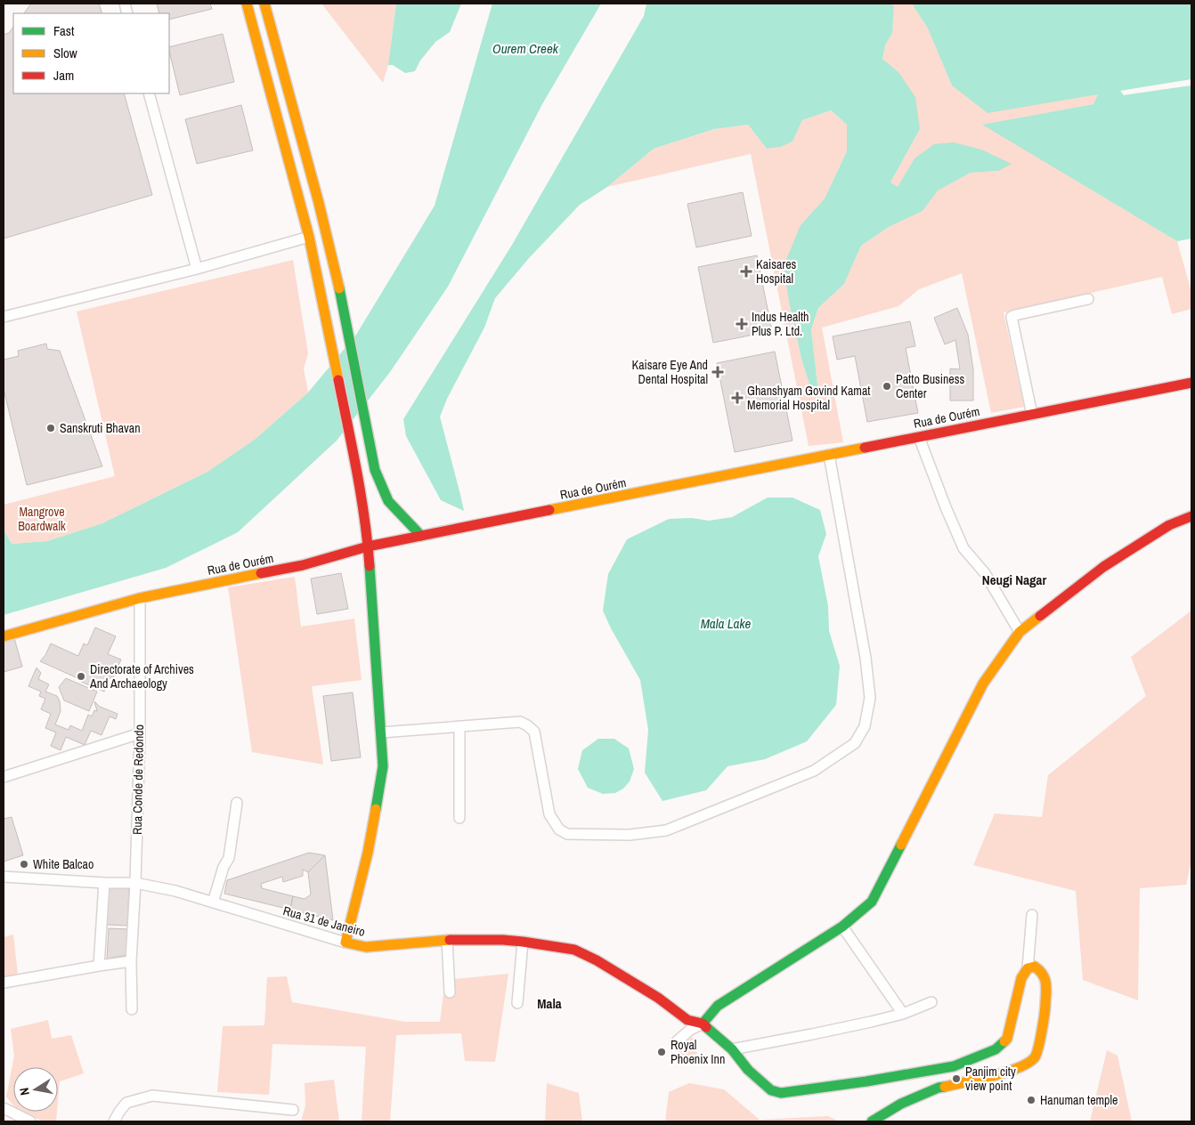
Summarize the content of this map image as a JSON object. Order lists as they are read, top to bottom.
{
  "streets": {
    "street": ["Rua de Ourém", "Rua Conde de Redondo", "Rua 31 de Janeiro"]
  },
  "crossings": [
    ["Rua de Ourém", "Rua Conde de Redondo"],
    ["Rua Conde de Redondo", "Rua 31 de Janeiro"]
  ],
  "districts": ["Neugi Nagar", "Mala"],
  "water": ["Ourem Creek", "Mala Lake"],
  "parks": ["Mangrove Boardwalk"],
  "places": {
    "health": [
      "Kaisares Hospital",
      "Indus Health Plus P. Ltd.",
      "Kaisare Eye And Dental Hospital",
      "Ghanshyam Govind Kamat Memorial Hospital"
    ],
    "other": [
      "Patto Business Center",
      "Sanskruti Bhavan",
      "Directorate of Archives And Archaeology",
      "White Balcao",
      "Royal Phoenix Inn",
      "Panjim city view point",
      "Hanuman temple"
    ]
  },
  "legend": ["Fast", "Slow", "Jam"],
  "north": "left"
}
